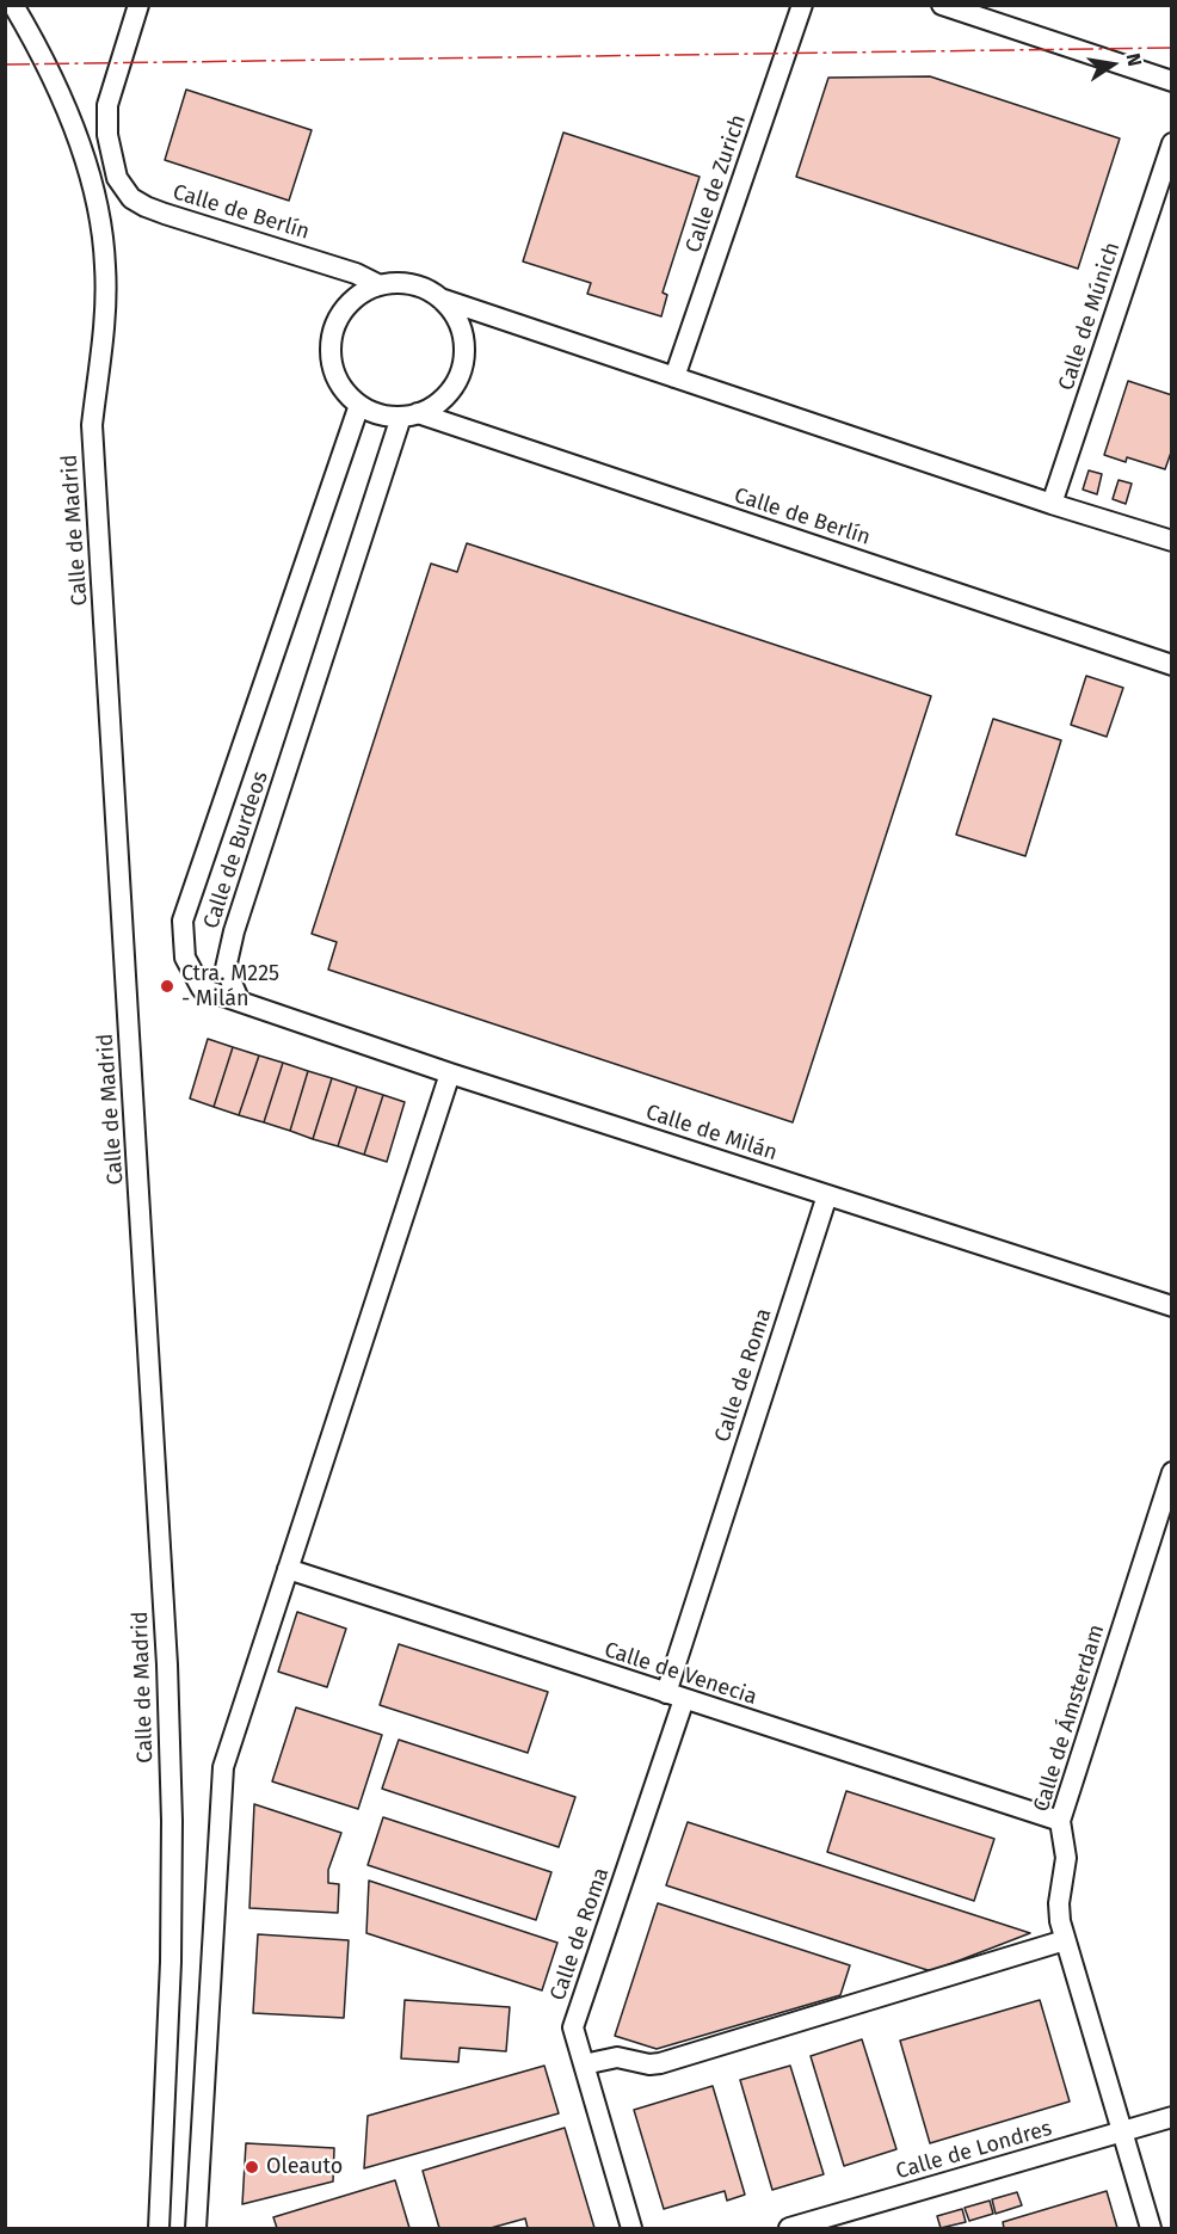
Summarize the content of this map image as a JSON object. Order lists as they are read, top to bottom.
{
  "streets": {
    "street": [
      "Calle de Zurich",
      "Calle de Berlín",
      "Calle de Múnich",
      "Calle de Madrid",
      "Calle de Burdeos",
      "Calle de Milán",
      "Calle de Roma",
      "Calle de Venecia",
      "Calle de Ámsterdam",
      "Calle de Londres"
    ]
  },
  "crossings": [
    ["Calle de Berlín", "Calle de Burdeos"],
    ["Calle de Burdeos", "Calle de Milán"],
    ["Calle de Milán", "Calle de Roma"],
    ["Calle de Roma", "Calle de Venecia"],
    ["Calle de Venecia", "Calle de Ámsterdam"],
    ["Calle de Ámsterdam", "Calle de Londres"]
  ],
  "places": ["Ctra. M225 - Milán", "Oleauto"],
  "north": "right"
}
